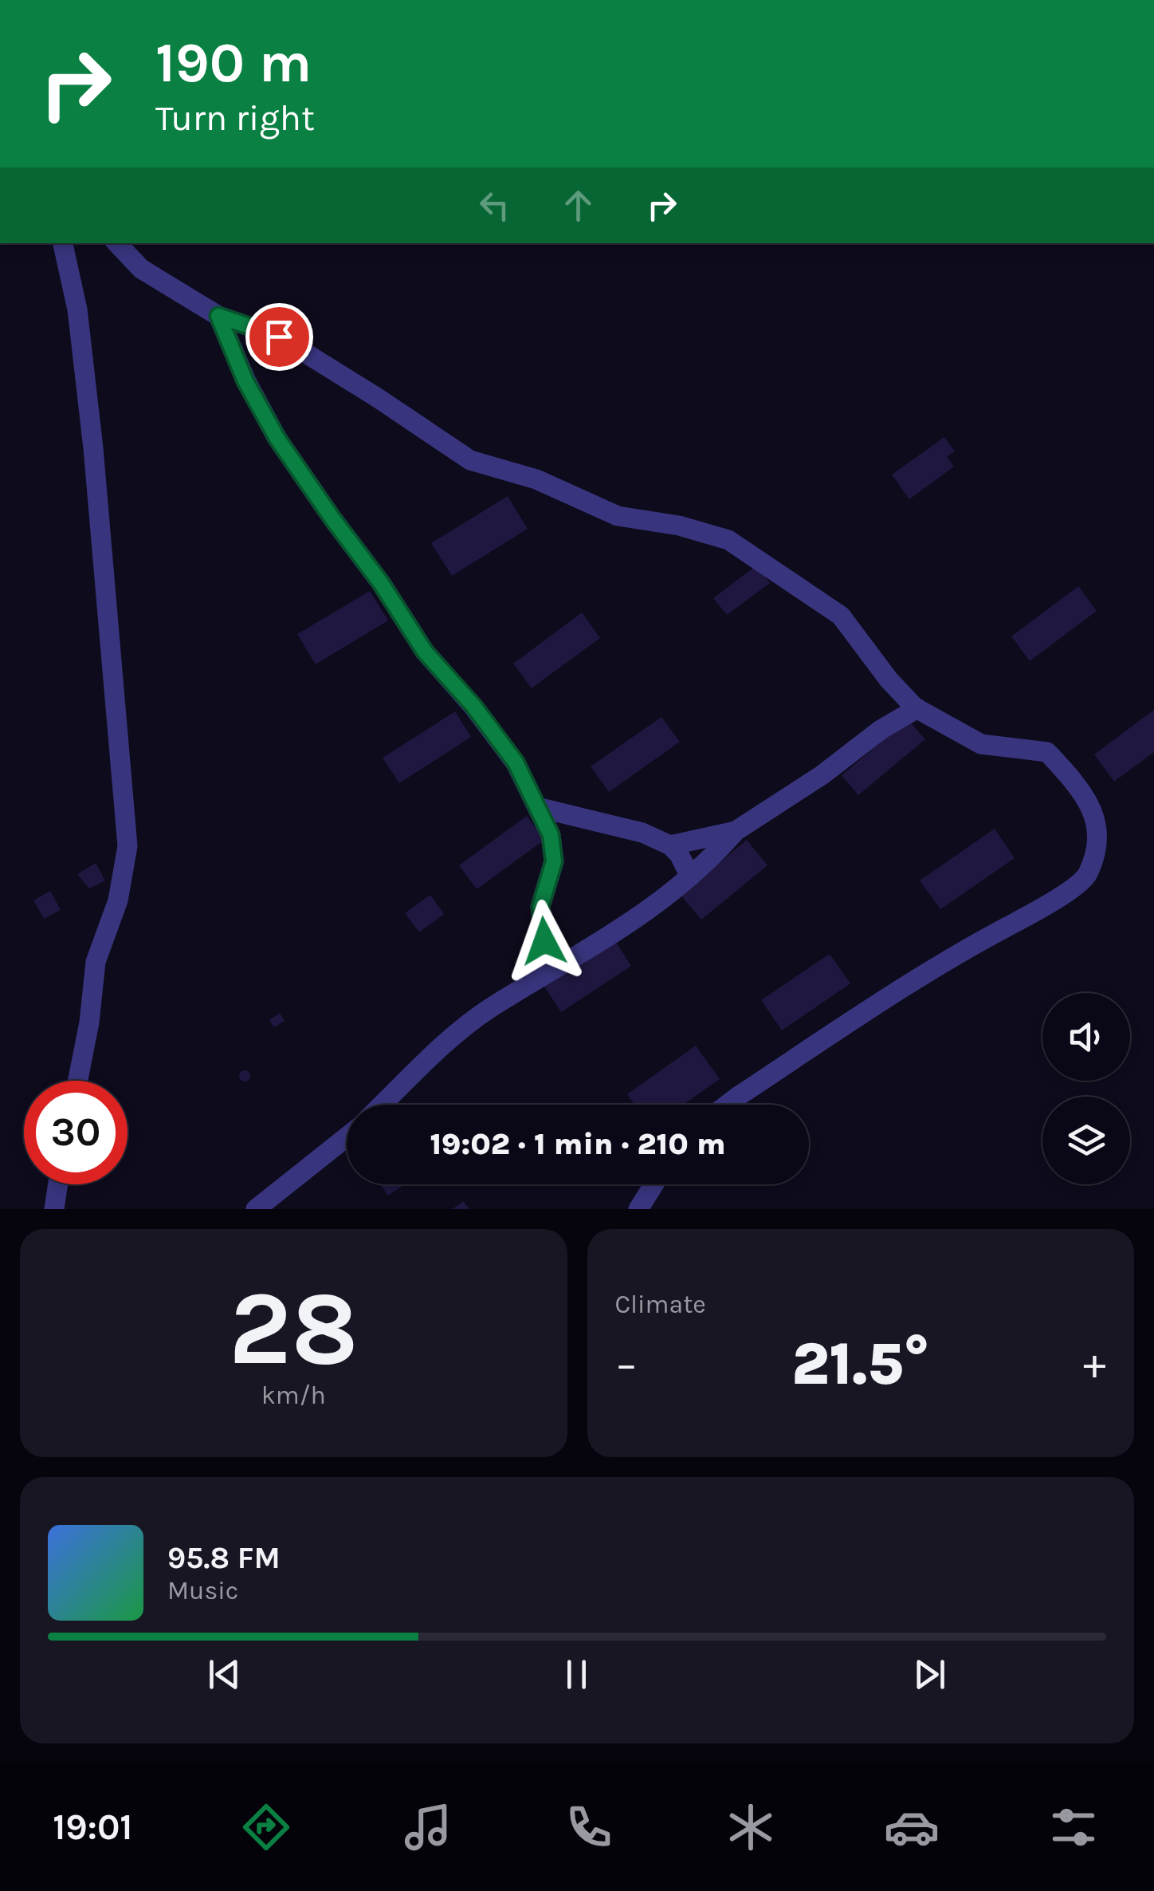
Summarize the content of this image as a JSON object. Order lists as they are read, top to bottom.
{
  "page": {
    "turn": ["190 m", "Turn right"],
    "limit": "30",
    "trip": "19:02 · 1 min · 210 m",
    "tile": [
      ["28", "km/h"],
      "Climate"
    ],
    "heat": ["−", "21.5°", "+"],
    "song": ["95.8 FM", "Music"],
    "tabs": "19:01"
  }
}
